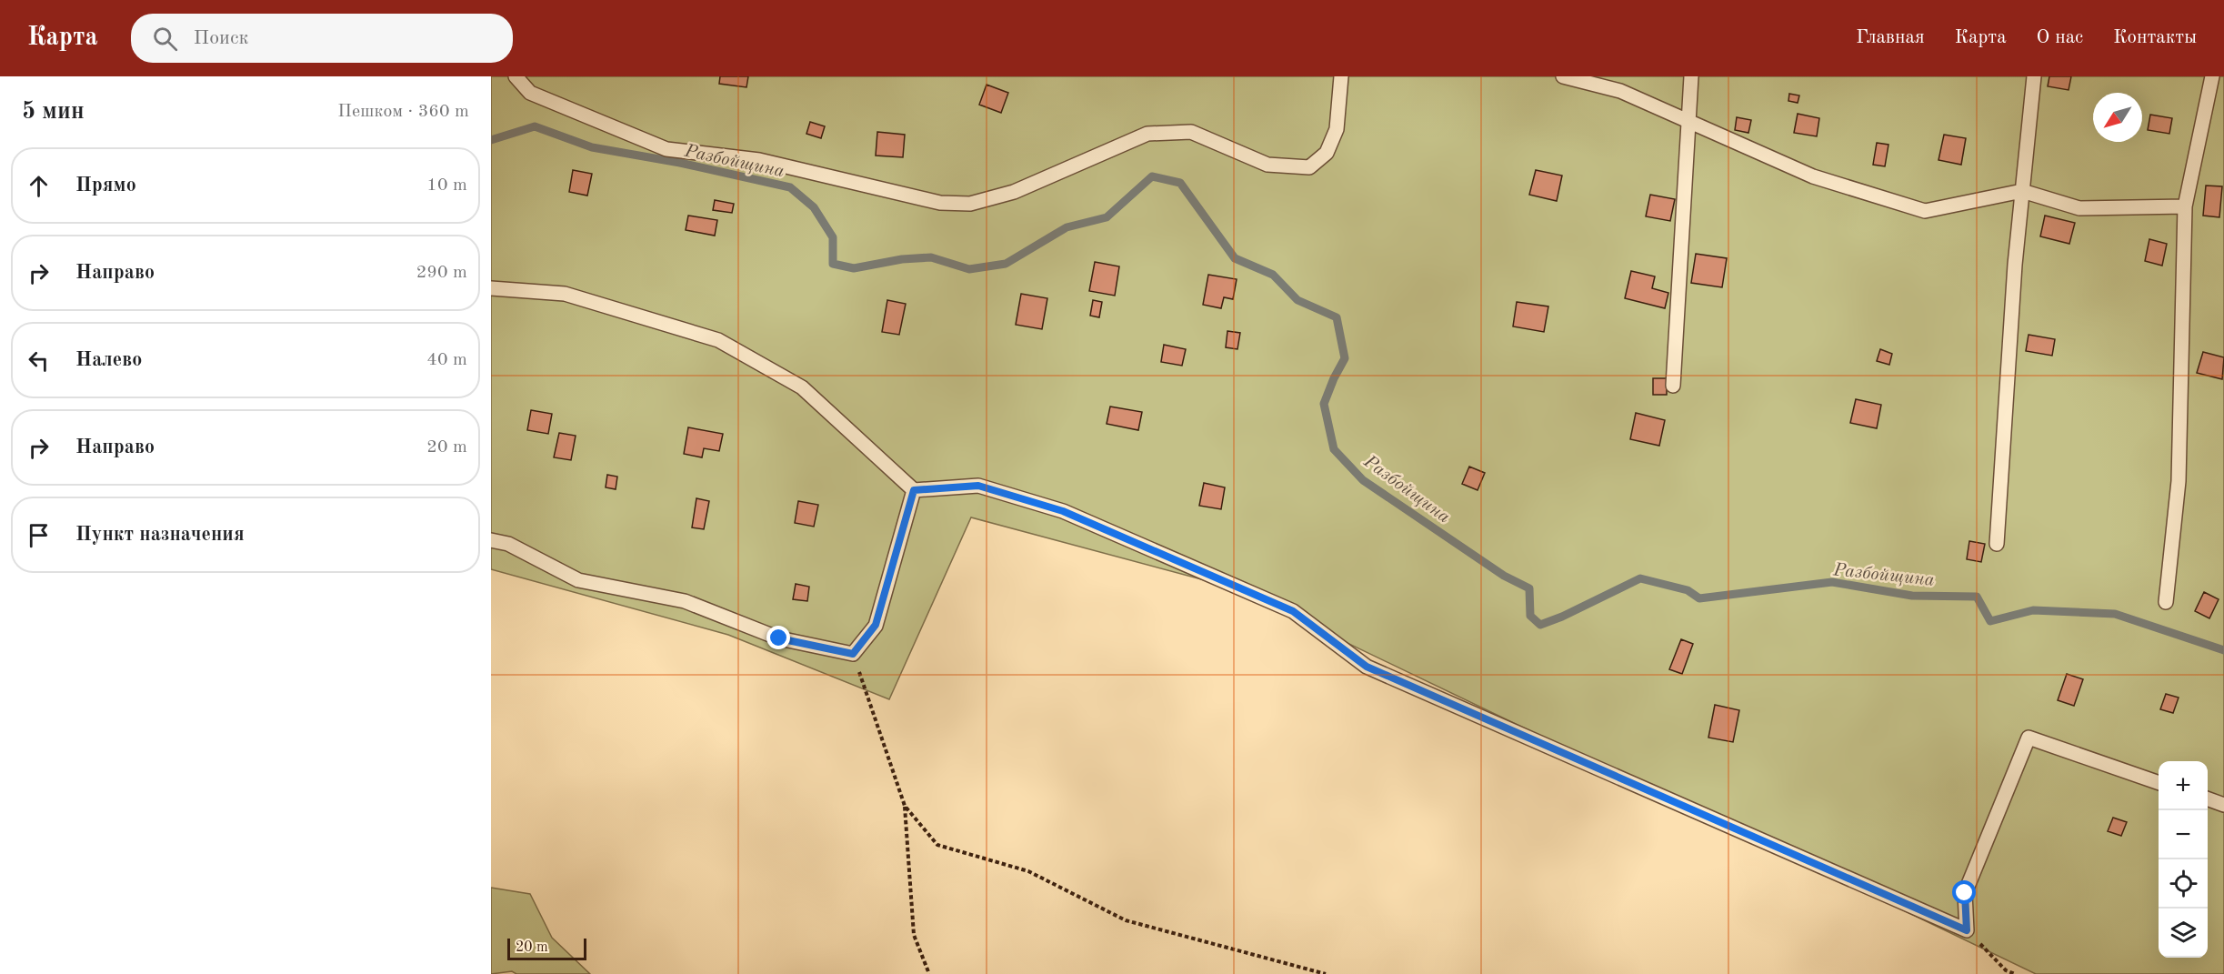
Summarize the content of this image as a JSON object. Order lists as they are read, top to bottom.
{
  "water": ["Разбойщина"],
  "scale_bar": "20 m",
  "north": "bottom left",
  "page": {
    "header": "Карта",
    "search": "Поиск",
    "nav": [
      "Главная",
      "Карта",
      "О нас",
      "Контакты"
    ],
    "heading": ["5 мин", "Пешком · 360 m"],
    "list": [
      ["Прямо", "10 m"],
      ["Направо", "290 m"],
      ["Налево", "40 m"],
      ["Направо", "20 m"],
      "Пункт назначения"
    ],
    "map_buttons": ["+", "−"],
    "scale": "20 m"
  }
}
